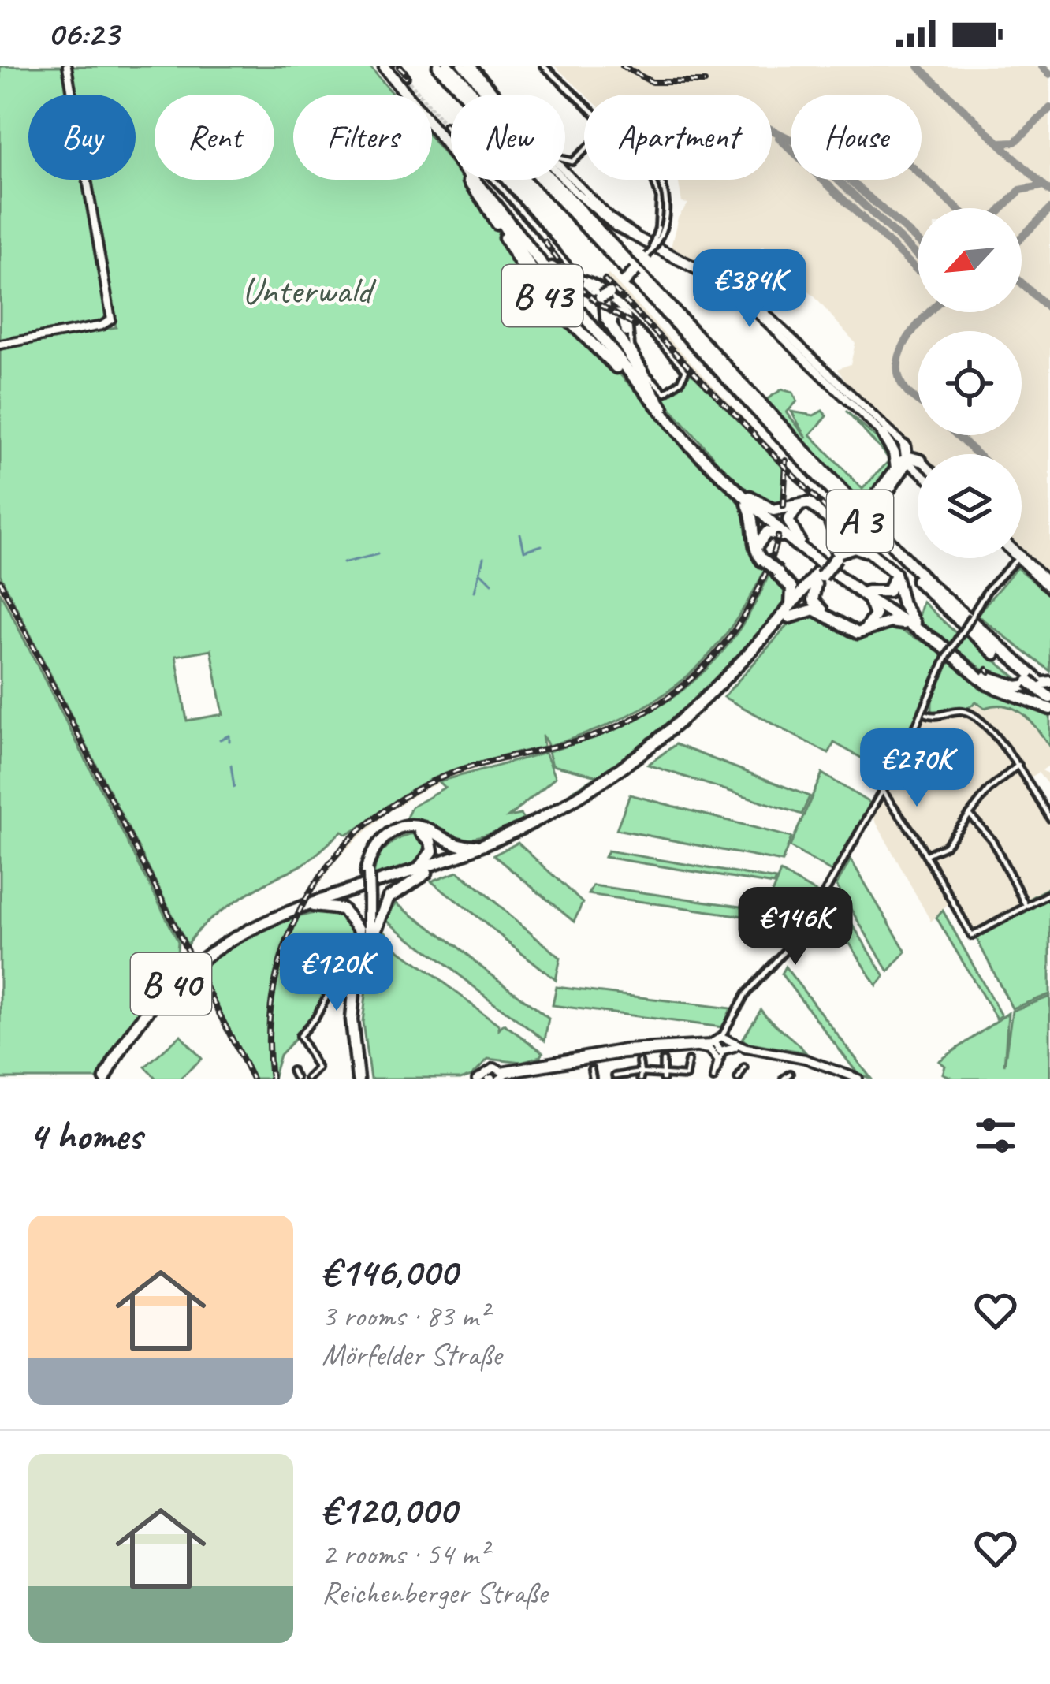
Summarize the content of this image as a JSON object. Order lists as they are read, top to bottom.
{
  "streets": {
    "highway": ["B 43", "A 3", "B 40"]
  },
  "crossings": [
    ["B 43", "A 3"]
  ],
  "parks": ["Unterwald"],
  "north": "bottom left",
  "page": {
    "status": "06:23",
    "chip": [
      "Buy",
      "Rent",
      "Filters",
      "New",
      "Apartment",
      "House"
    ],
    "price": [
      "€384K",
      "€270K",
      "€146K",
      "€120K"
    ],
    "heading": "4 homes",
    "list": [
      {
        "name": "€146,000",
        "note": "3 rooms · 83 m² · Mörfelder Straße"
      },
      {
        "name": "€120,000",
        "note": "2 rooms · 54 m² · Reichenberger Straße"
      }
    ]
  }
}
